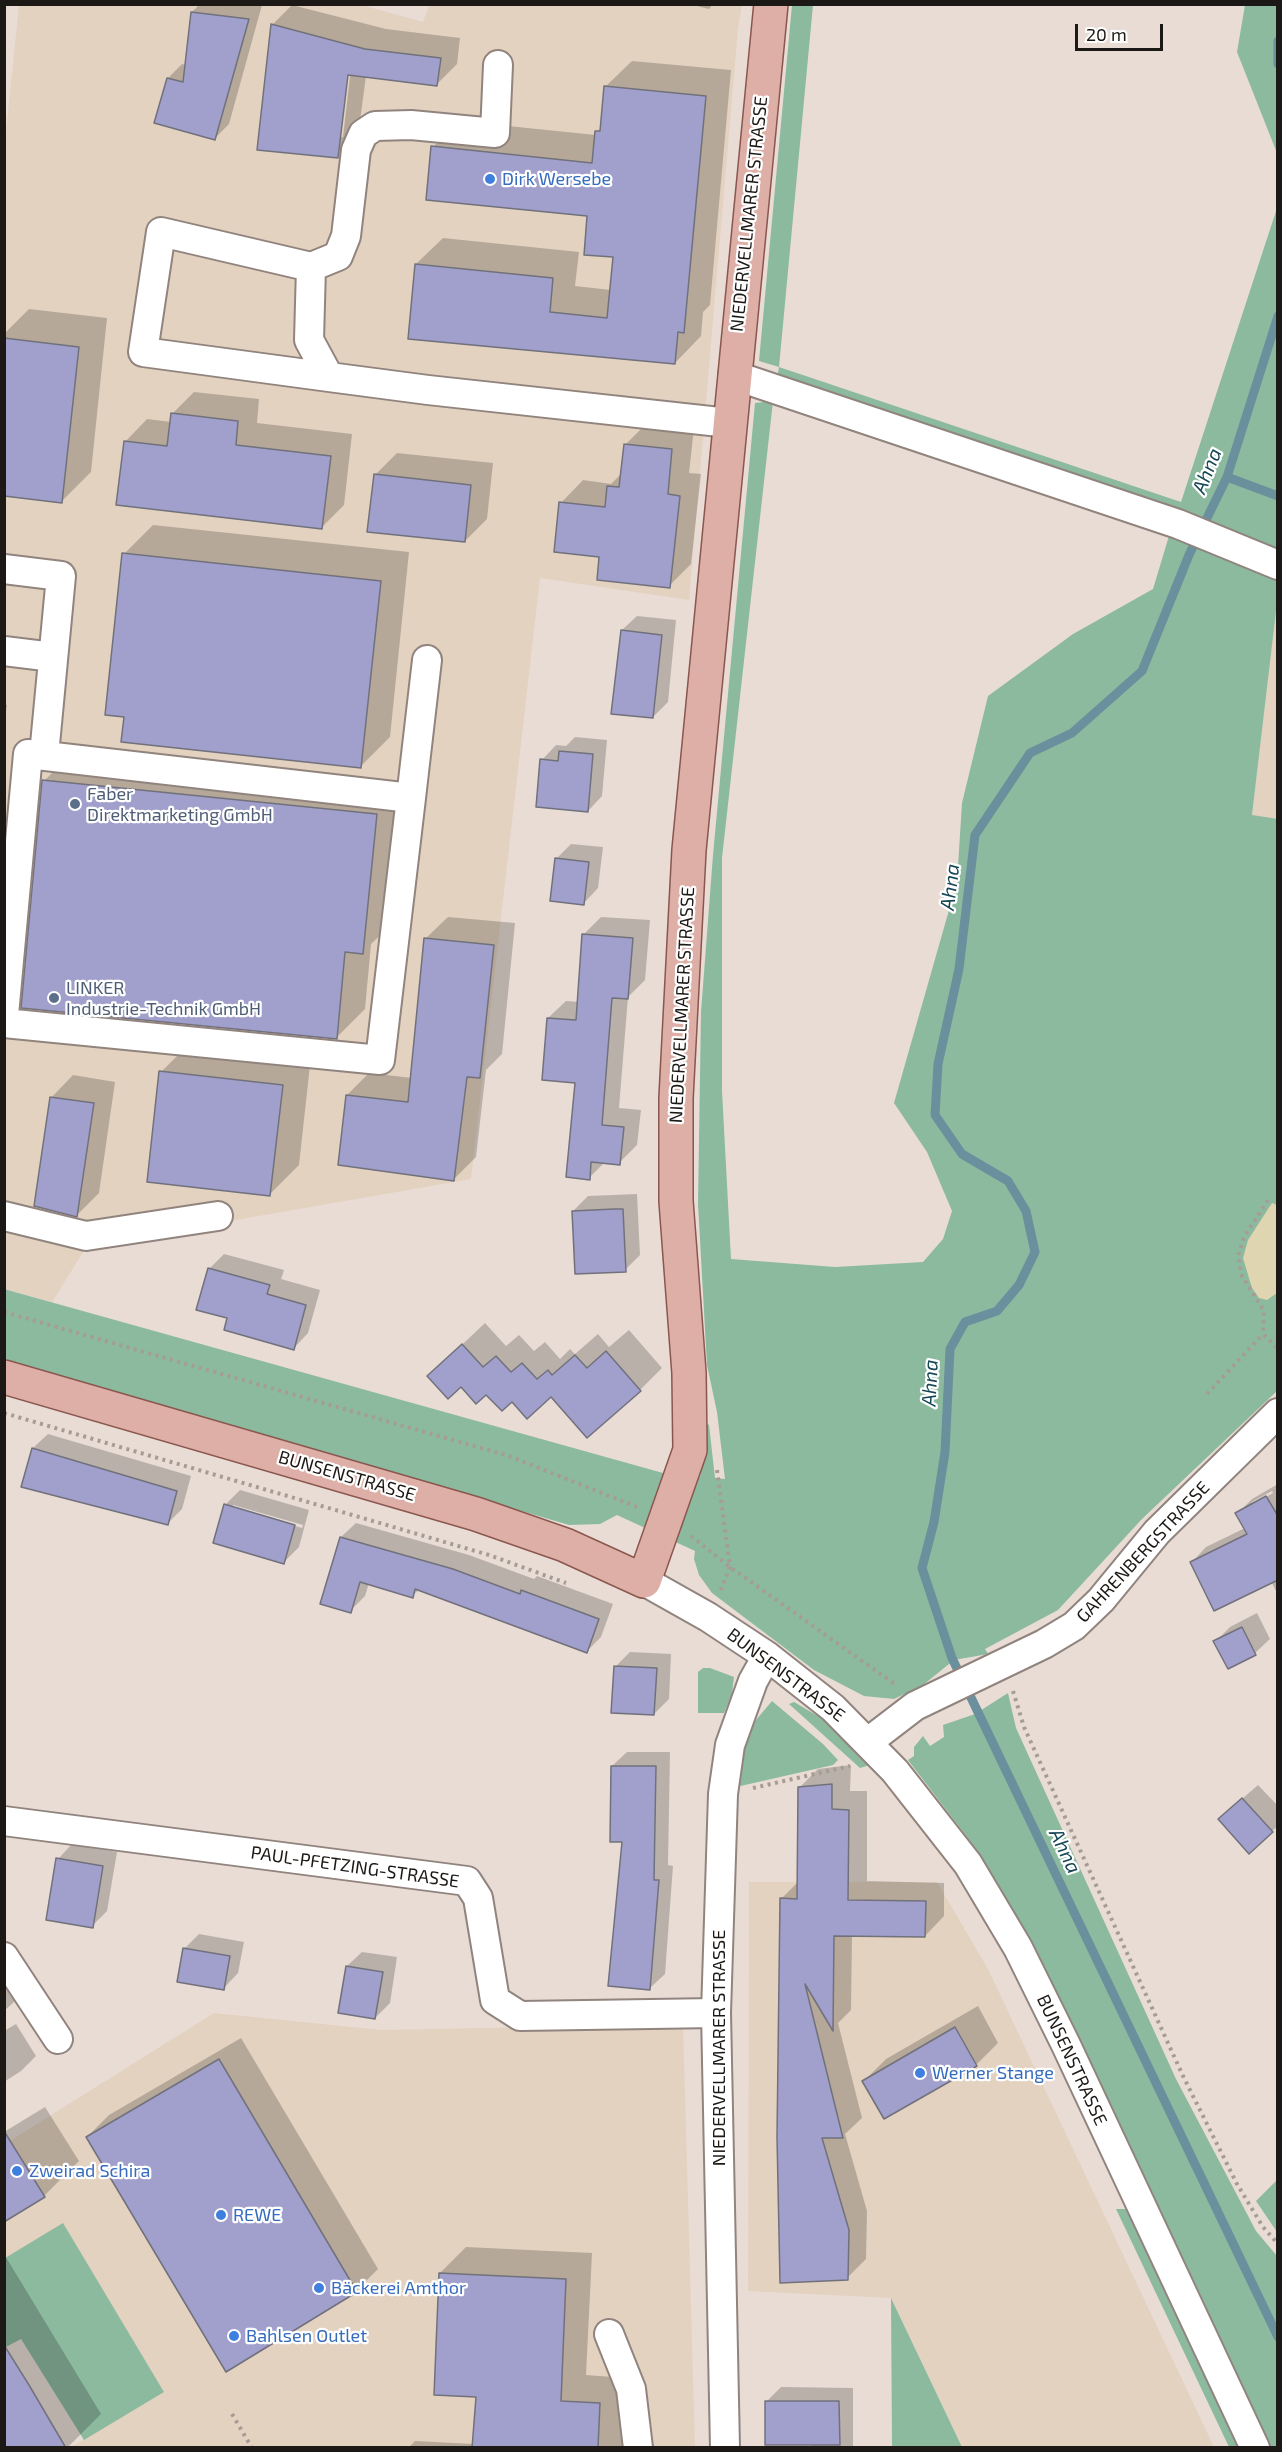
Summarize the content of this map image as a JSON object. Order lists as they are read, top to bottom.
{
  "streets": {
    "main road": ["NIEDERVELLMARER STRASSE", "BUNSENSTRASSE"],
    "street": ["GAHRENBERGSTRASSE", "PAUL-PFETZING-STRASSE"]
  },
  "crossings": [
    ["NIEDERVELLMARER STRASSE", "BUNSENSTRASSE"],
    ["NIEDERVELLMARER STRASSE", "PAUL-PFETZING-STRASSE"],
    ["BUNSENSTRASSE", "GAHRENBERGSTRASSE"]
  ],
  "water": ["Ahna"],
  "places": [
    "Dirk Wersebe",
    "Faber Direktmarketing GmbH",
    "LINKER Industrie-Technik GmbH",
    "Werner Stange",
    "Zweirad Schira",
    "REWE",
    "Bäckerei Amthor",
    "Bahlsen Outlet"
  ],
  "scale_bar": "20 m"
}
